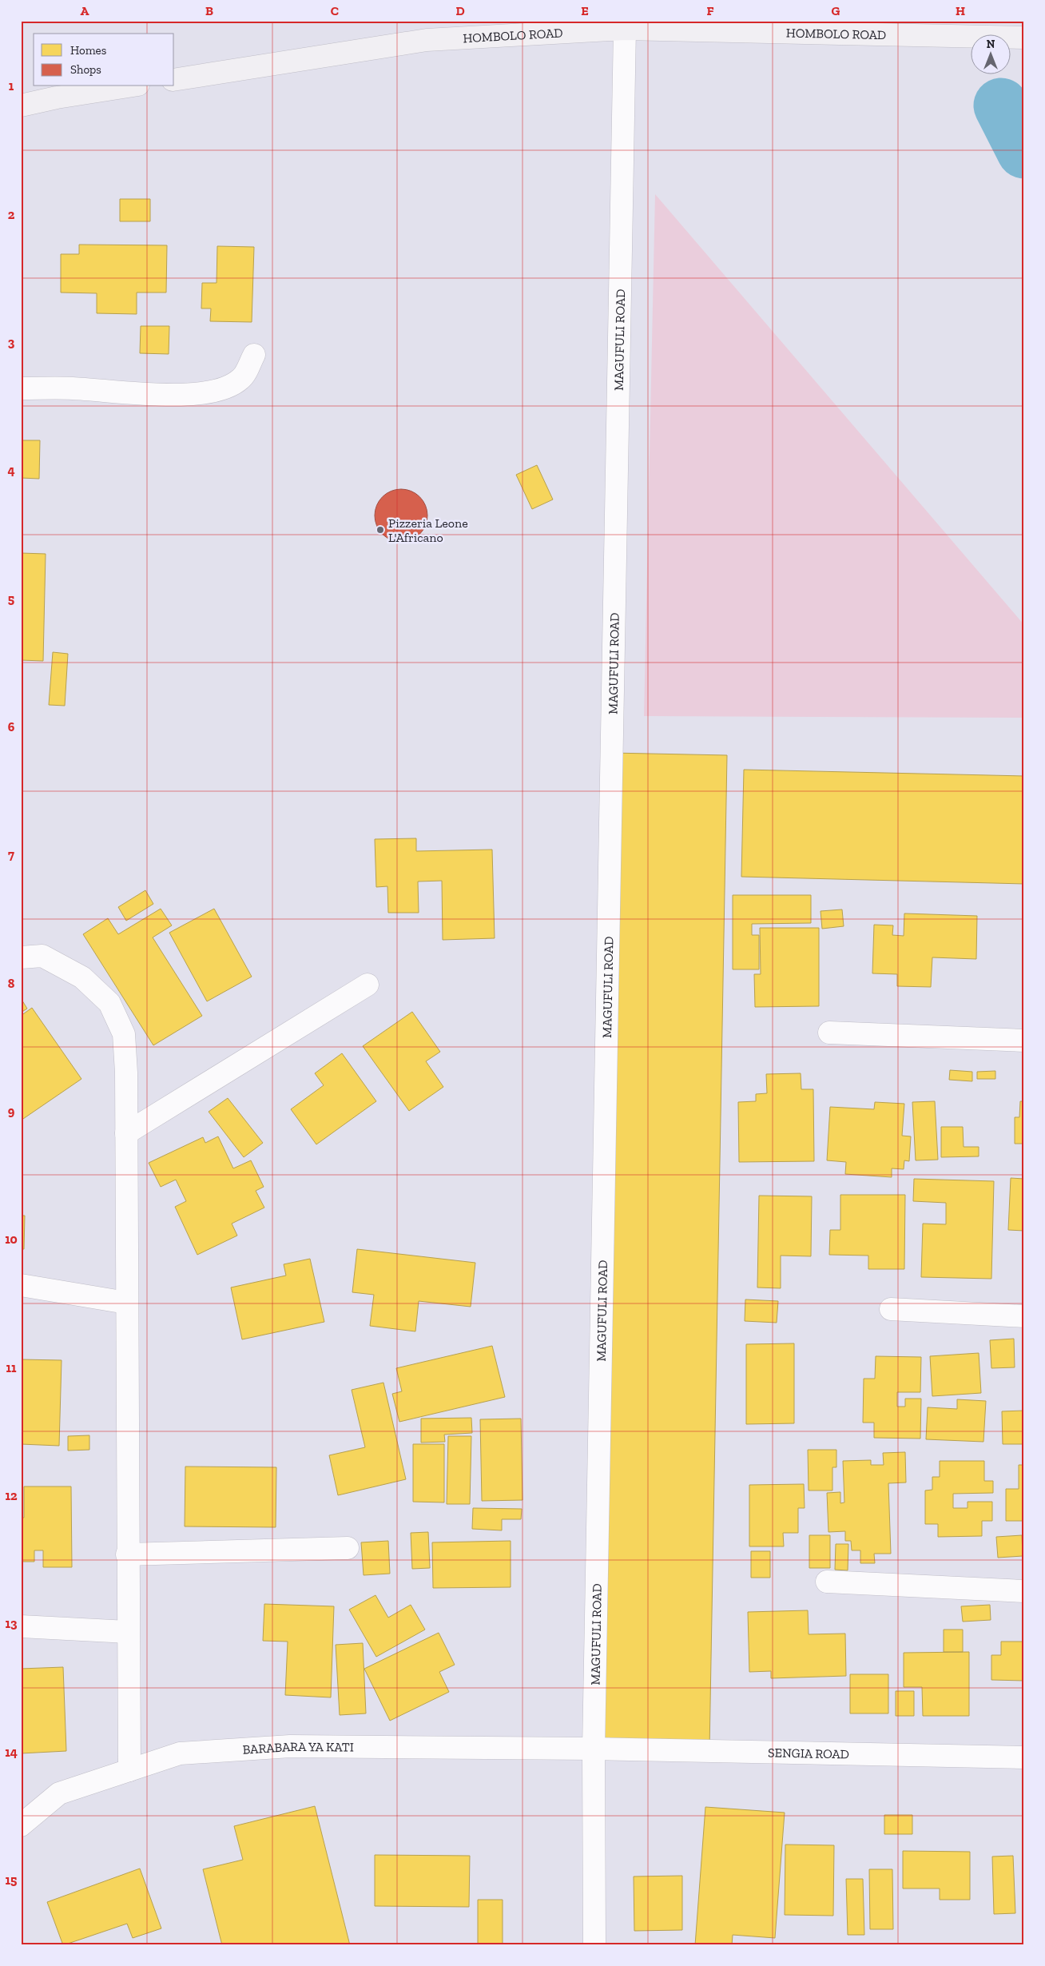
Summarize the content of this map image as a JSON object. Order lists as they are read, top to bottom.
{
  "streets": {
    "street": [
      "HOMBOLO ROAD",
      "MAGUFULI ROAD",
      "BARABARA YA KATI",
      "SENGIA ROAD"
    ]
  },
  "crossings": [
    ["HOMBOLO ROAD", "MAGUFULI ROAD"],
    ["MAGUFULI ROAD", "BARABARA YA KATI"],
    ["MAGUFULI ROAD", "SENGIA ROAD"],
    ["BARABARA YA KATI", "SENGIA ROAD"]
  ],
  "places": ["Pizzeria Leone L'Africano"],
  "legend": ["Homes", "Shops"],
  "north": "top",
  "grid": {
    "columns": [
      "A",
      "B",
      "C",
      "D",
      "E",
      "F",
      "G",
      "H"
    ],
    "rows": [
      "1",
      "2",
      "3",
      "4",
      "5",
      "6",
      "7",
      "8",
      "9",
      "10",
      "11",
      "12",
      "13",
      "14",
      "15"
    ]
  }
}
